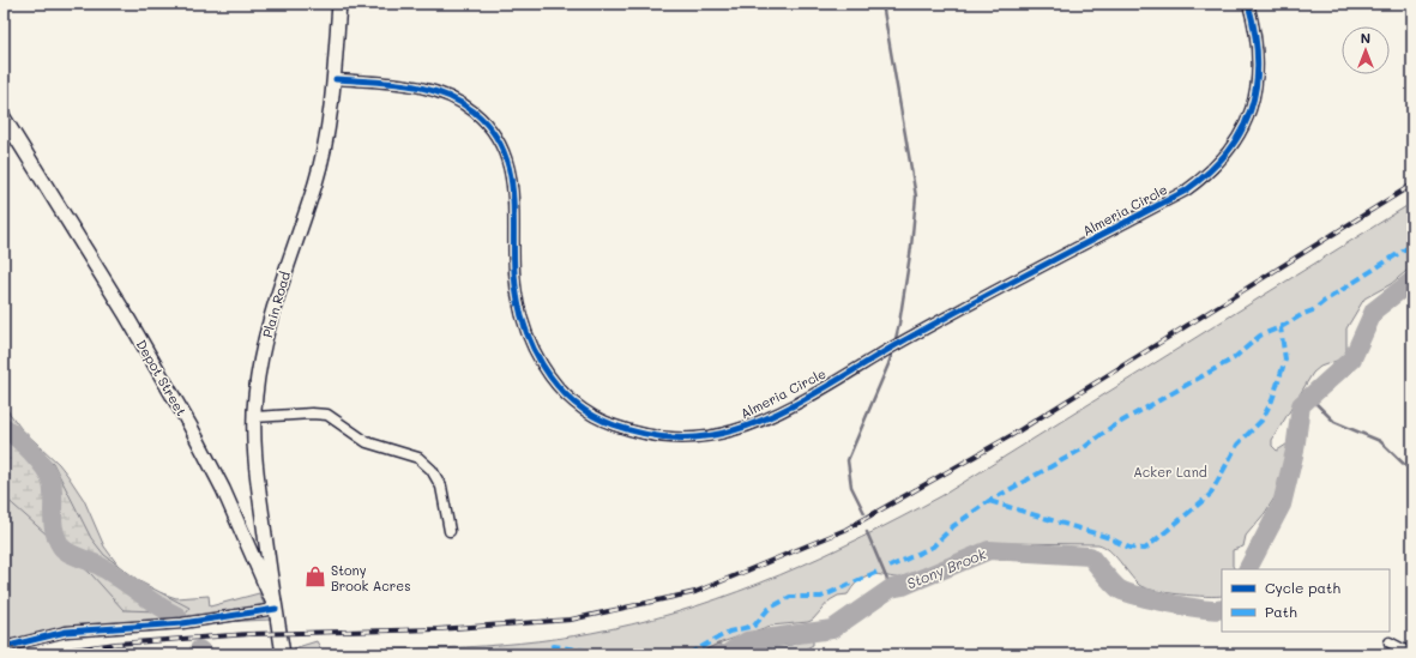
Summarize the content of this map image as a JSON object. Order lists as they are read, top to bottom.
{
  "streets": {
    "main road": ["Plain Road", "Depot Street"],
    "street": ["Almeria Circle"]
  },
  "crossings": [
    ["Almeria Circle", "Plain Road"],
    ["Plain Road", "Depot Street"]
  ],
  "water": ["Stony Brook"],
  "parks": ["Acker Land"],
  "places": {
    "shop": ["Stony Brook Acres"]
  },
  "legend": ["Cycle path", "Path"],
  "north": "top"
}
